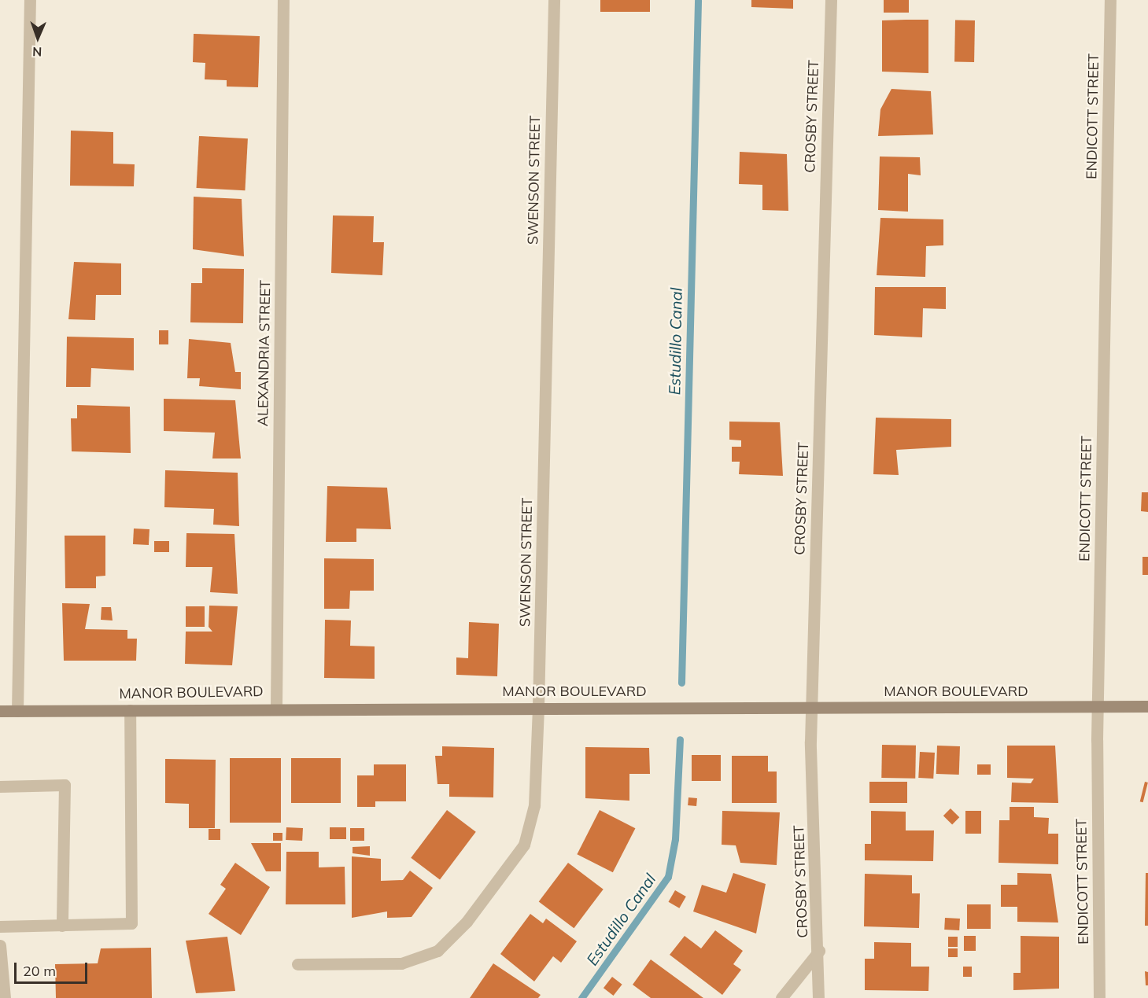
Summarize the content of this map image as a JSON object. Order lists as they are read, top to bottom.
{
  "streets": {
    "street": [
      "CROSBY STREET",
      "ENDICOTT STREET",
      "SWENSON STREET",
      "ALEXANDRIA STREET",
      "MANOR BOULEVARD"
    ]
  },
  "crossings": [
    ["CROSBY STREET", "MANOR BOULEVARD"],
    ["ENDICOTT STREET", "MANOR BOULEVARD"],
    ["SWENSON STREET", "MANOR BOULEVARD"],
    ["ALEXANDRIA STREET", "MANOR BOULEVARD"]
  ],
  "water": ["Estudillo Canal"],
  "scale_bar": "20 m",
  "north": "bottom"
}
